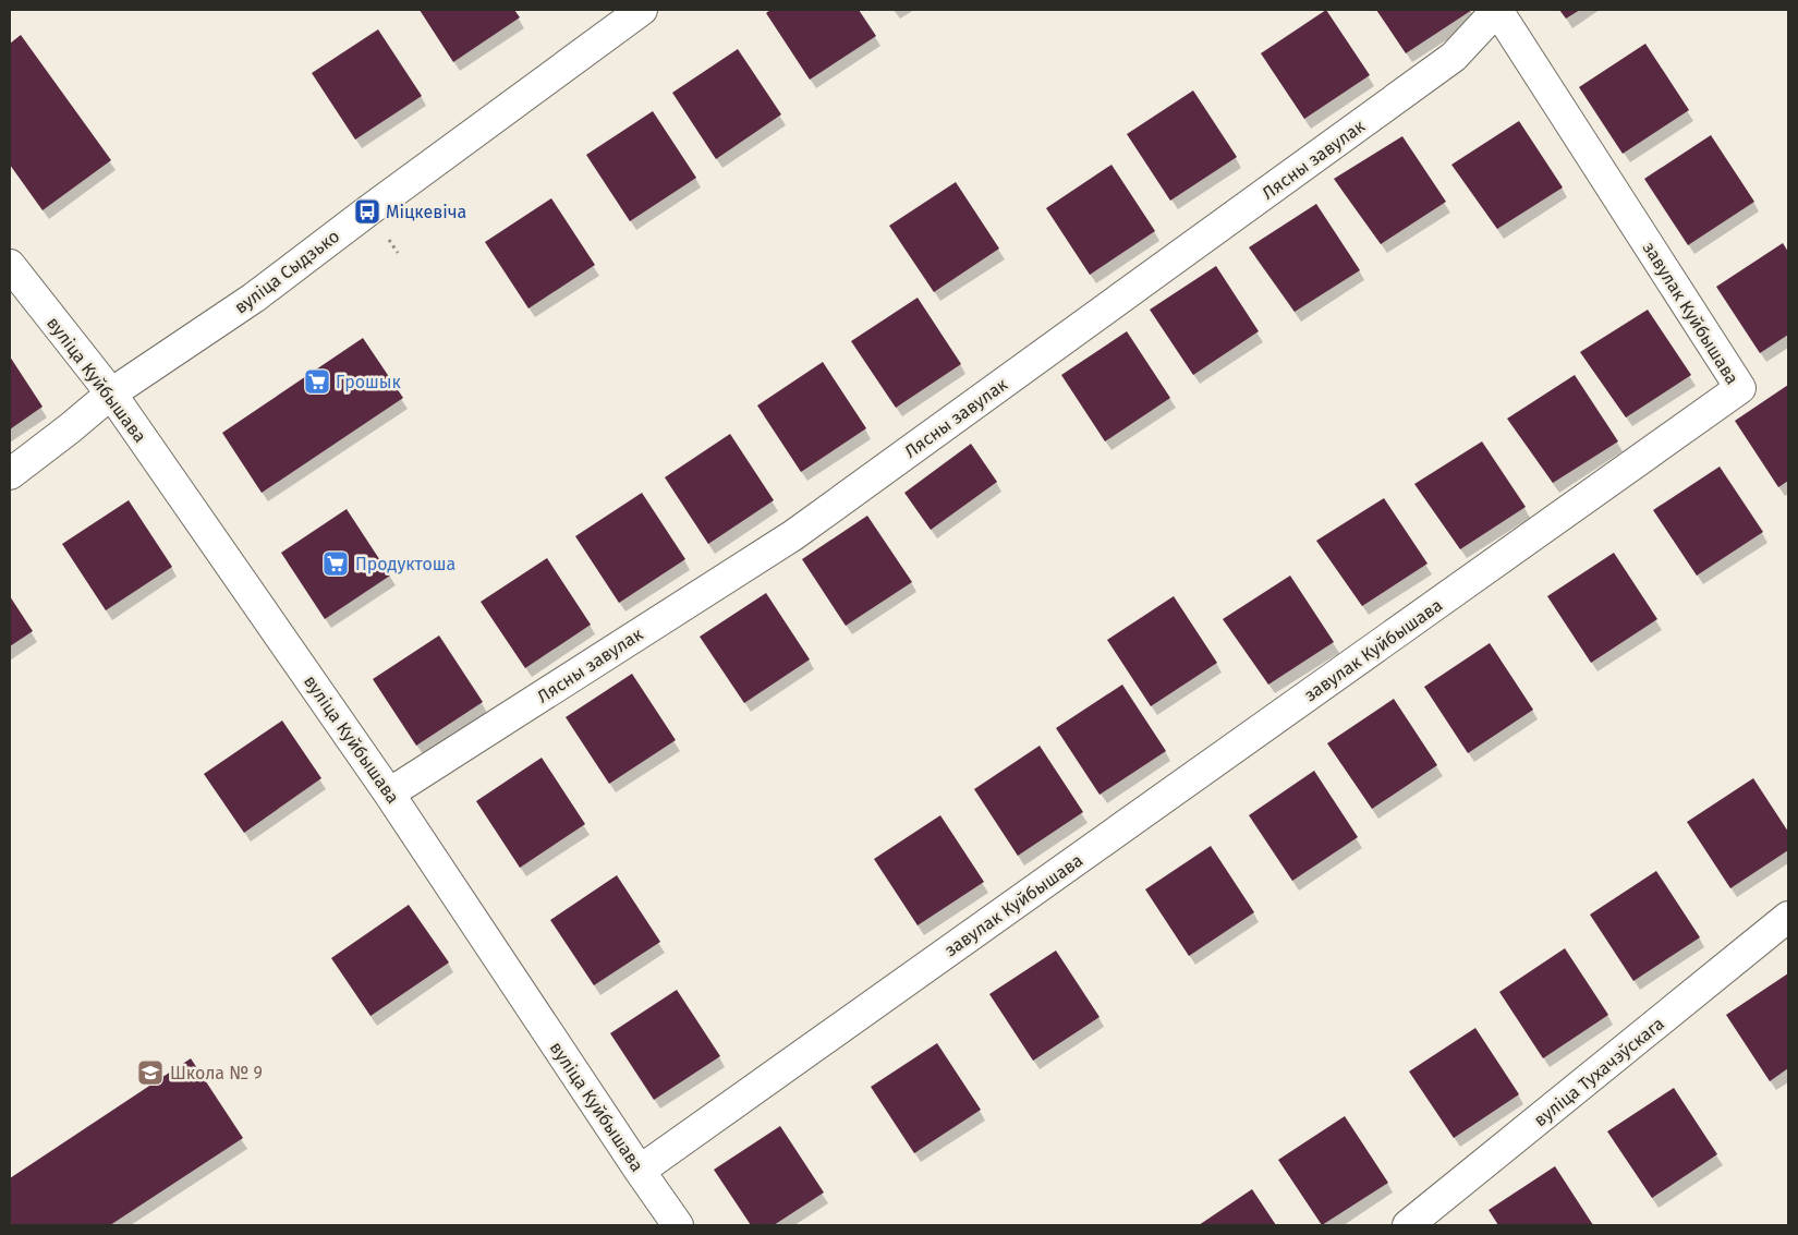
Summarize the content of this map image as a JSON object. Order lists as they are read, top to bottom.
{
  "streets": {
    "street": [
      "Лясны завулак",
      "вуліца Сыдзько",
      "завулак Куйбышава",
      "вуліца Куйбышава",
      "вуліца Тухачэўскага"
    ]
  },
  "crossings": [
    ["Лясны завулак", "завулак Куйбышава"],
    ["Лясны завулак", "вуліца Куйбышава"],
    ["вуліца Сыдзько", "вуліца Куйбышава"],
    ["завулак Куйбышава", "вуліца Куйбышава"]
  ],
  "places": {
    "bus stop": ["Міцкевіча"],
    "supermarket": ["Грошык", "Продуктоша"],
    "school or university": ["Школа № 9"]
  }
}
